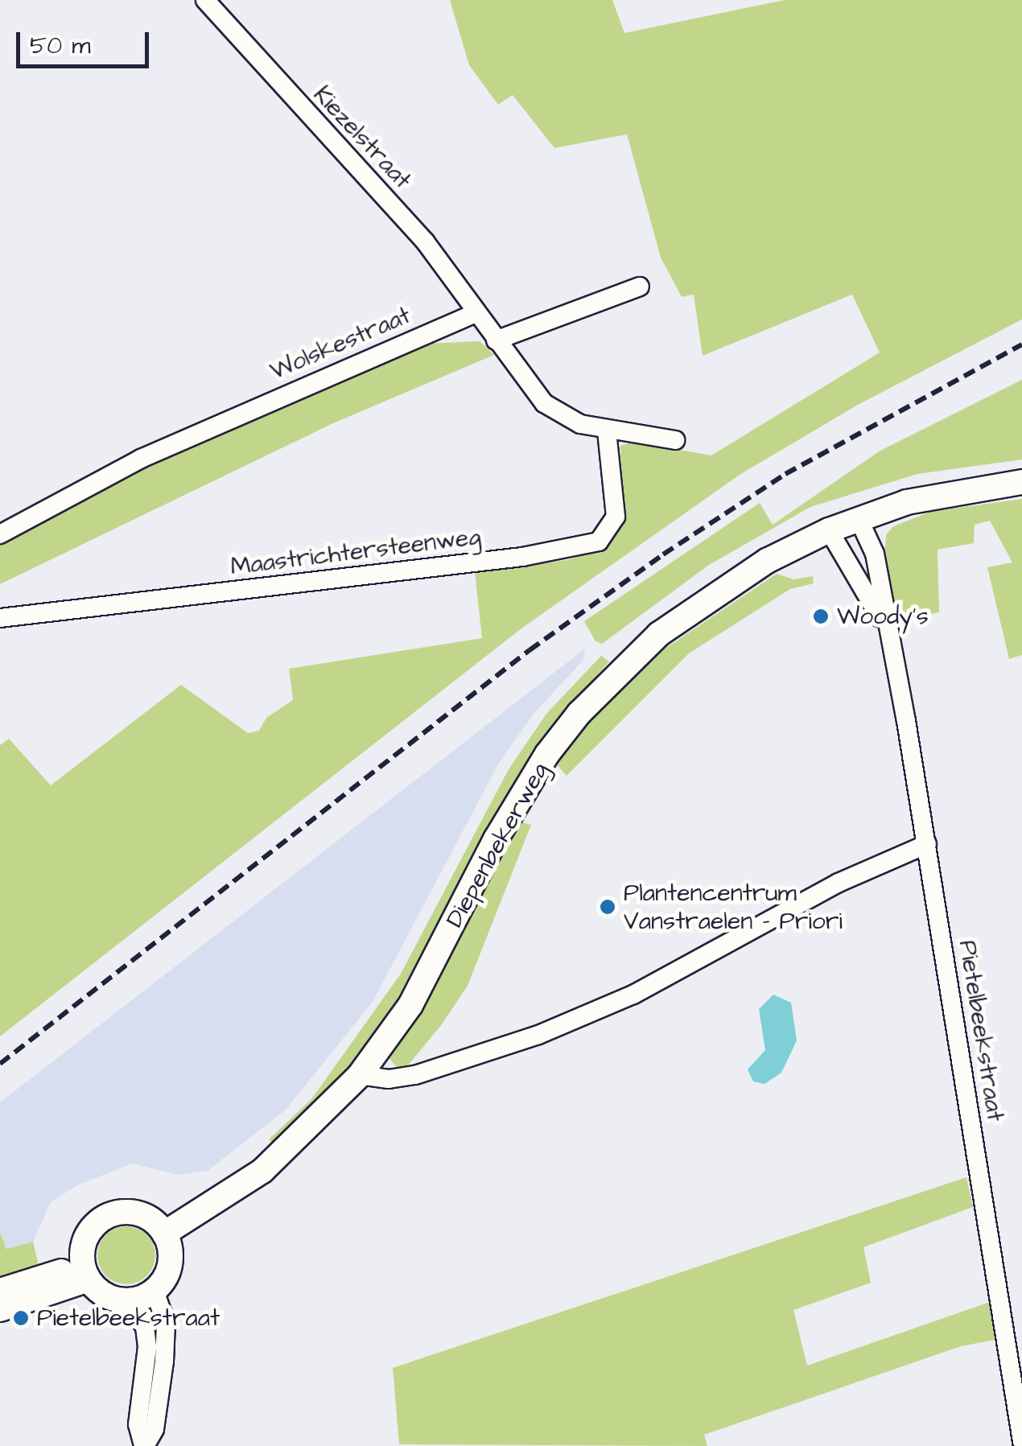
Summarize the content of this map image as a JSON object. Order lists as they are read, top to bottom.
{
  "streets": {
    "main road": ["Diepenbekerweg"],
    "street": [
      "Kiezelstraat",
      "Wolskestraat",
      "Maastrichtersteenweg",
      "Pietelbeekstraat"
    ]
  },
  "crossings": [
    ["Kiezelstraat", "Wolskestraat"],
    ["Diepenbekerweg", "Pietelbeekstraat"]
  ],
  "places": ["Woody's", "Plantencentrum Vanstraelen - Priori", "Pietelbeekstraat"],
  "scale_bar": "50 m"
}
